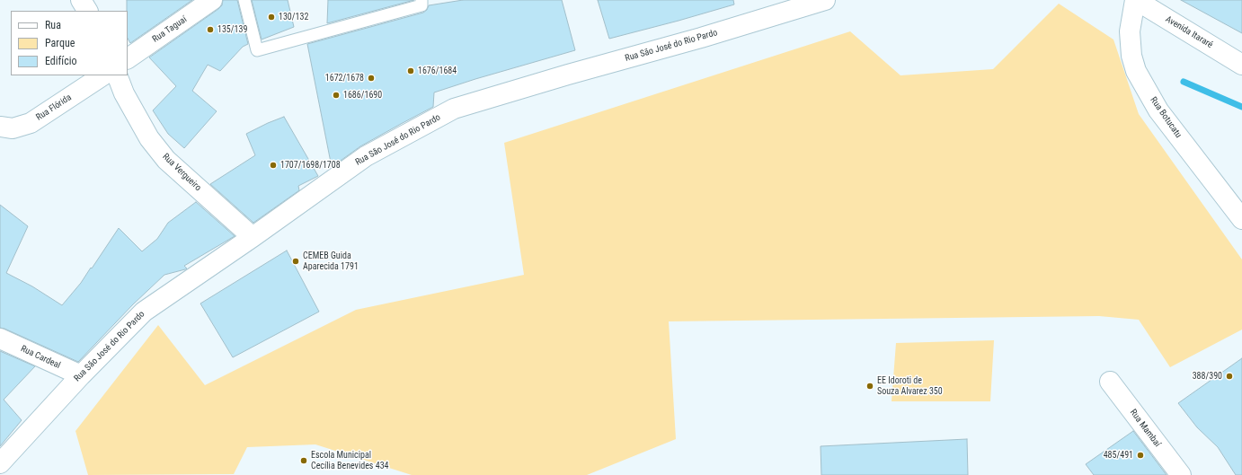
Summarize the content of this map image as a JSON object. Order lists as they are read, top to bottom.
{
  "streets": {
    "street": [
      "Rua Taguaí",
      "Avenida Itararé",
      "Rua São José do Rio Pardo",
      "Rua Flórida",
      "Rua Botucatu",
      "Rua Vergueiro",
      "Rua Cardeal",
      "Rua Mambaí"
    ]
  },
  "crossings": [
    ["Avenida Itararé", "Rua Botucatu"],
    ["Rua São José do Rio Pardo", "Rua Vergueiro"],
    ["Rua São José do Rio Pardo", "Rua Cardeal"]
  ],
  "places": [
    "130/132",
    "135/139",
    "1676/1684",
    "1672/1678",
    "1686/1690",
    "1707/1698/1708",
    "CEMEB Guida Aparecida 1791",
    "388/390",
    "EE Idoroti de Souza Alvarez 350",
    "485/491",
    "Escola Municipal Cecília Benevides 434"
  ],
  "legend": ["Rua", "Parque", "Edifício"]
}
